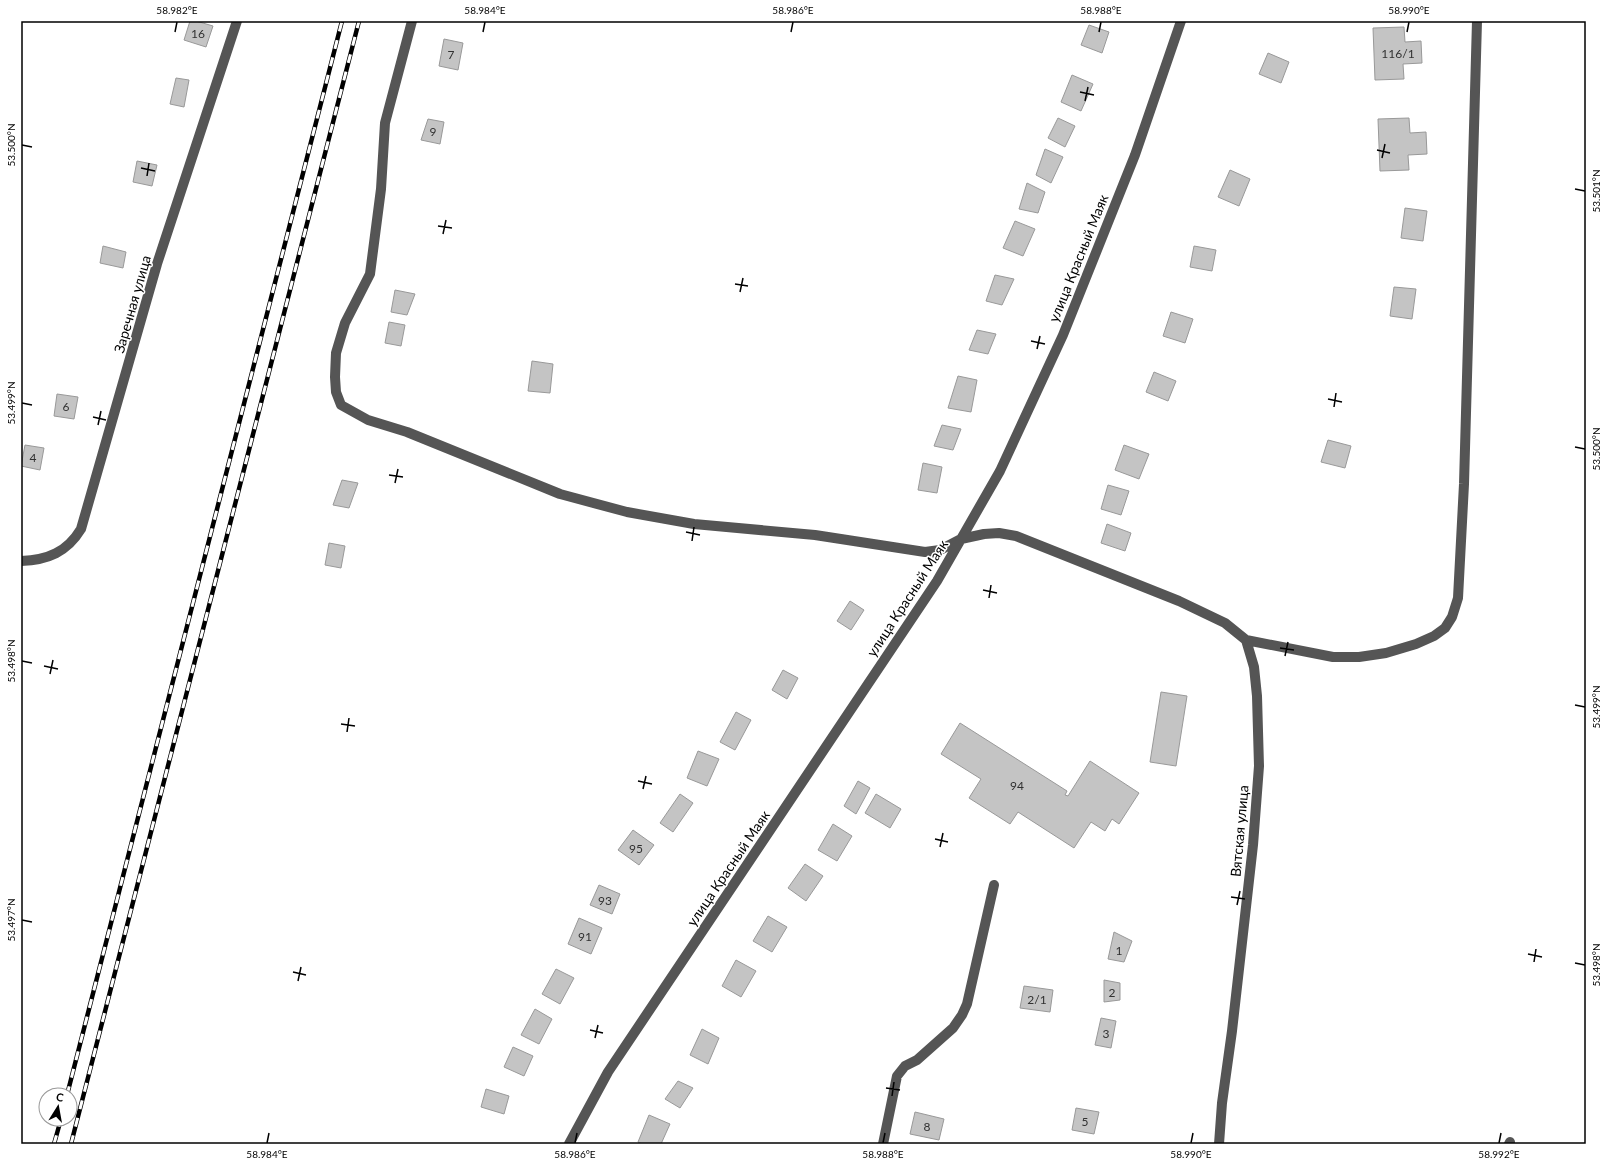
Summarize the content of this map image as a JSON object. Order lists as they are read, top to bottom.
{
  "streets": {
    "street": ["улица Красный Маяк", "Заречная улица", "Вятская улица"]
  },
  "house_numbers": [
    "16",
    "116/1",
    "7",
    "9",
    "6",
    "4",
    "94",
    "95",
    "93",
    "91",
    "1",
    "2",
    "2/1",
    "3",
    "5",
    "8"
  ],
  "north": "top",
  "coordinates": [
    "58.982°E",
    "58.984°E",
    "58.986°E",
    "58.988°E",
    "58.990°E",
    "53.500°N",
    "53.501°N",
    "53.499°N",
    "53.498°N",
    "53.497°N",
    "58.992°E"
  ]
}
